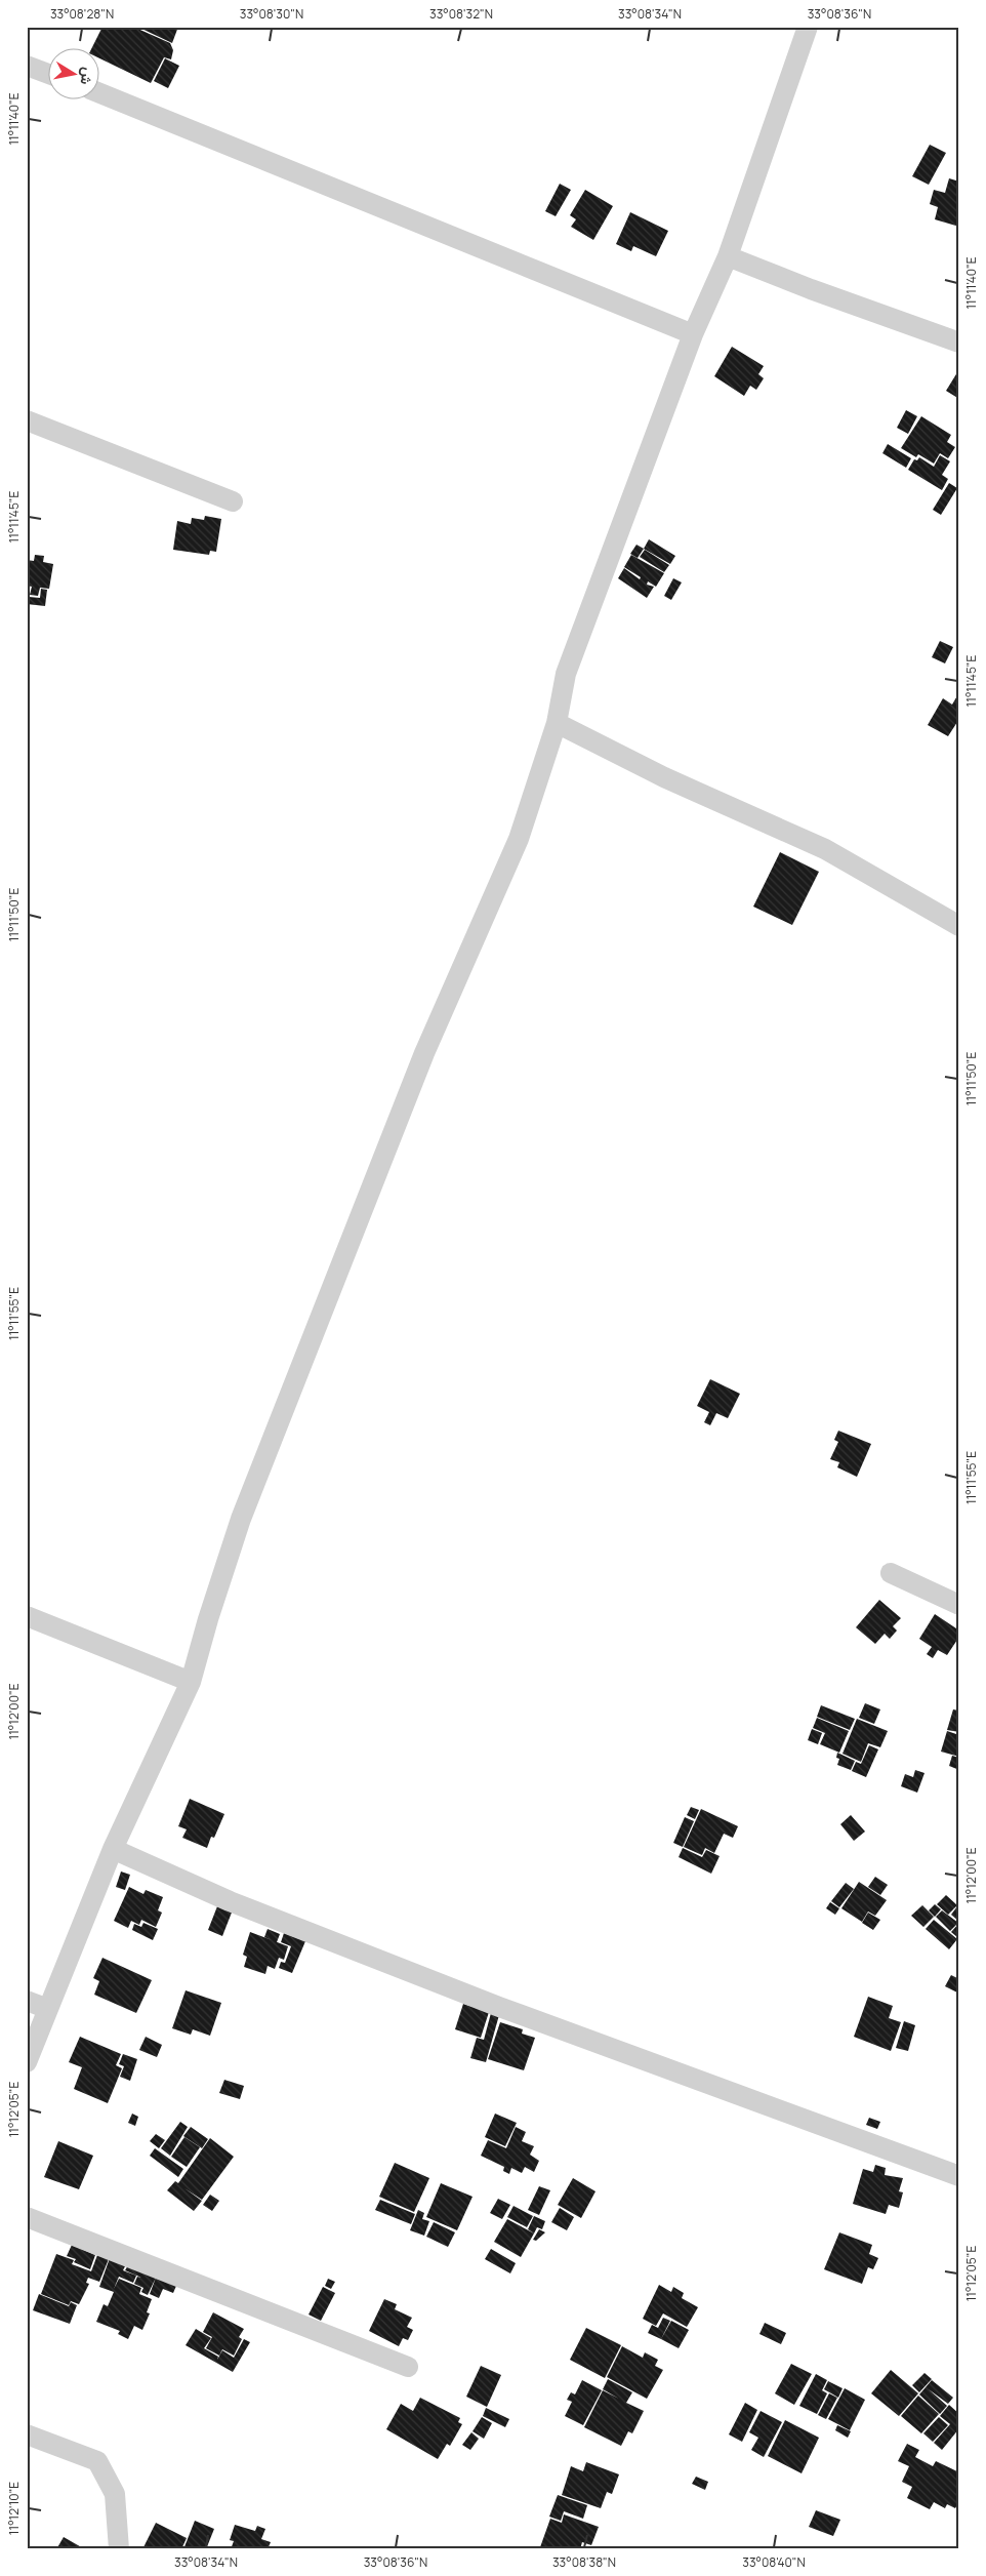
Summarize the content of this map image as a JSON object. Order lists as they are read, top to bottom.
{
  "north": "right",
  "coordinates": [
    "33°08'28\"N",
    "33°08'30\"N",
    "33°08'32\"N",
    "33°08'34\"N",
    "33°08'36\"N",
    "11°11'40\"E",
    "11°11'45\"E",
    "11°11'50\"E",
    "11°11'55\"E",
    "11°12'00\"E",
    "11°12'05\"E",
    "11°12'10\"E",
    "33°08'38\"N",
    "33°08'40\"N"
  ]
}
